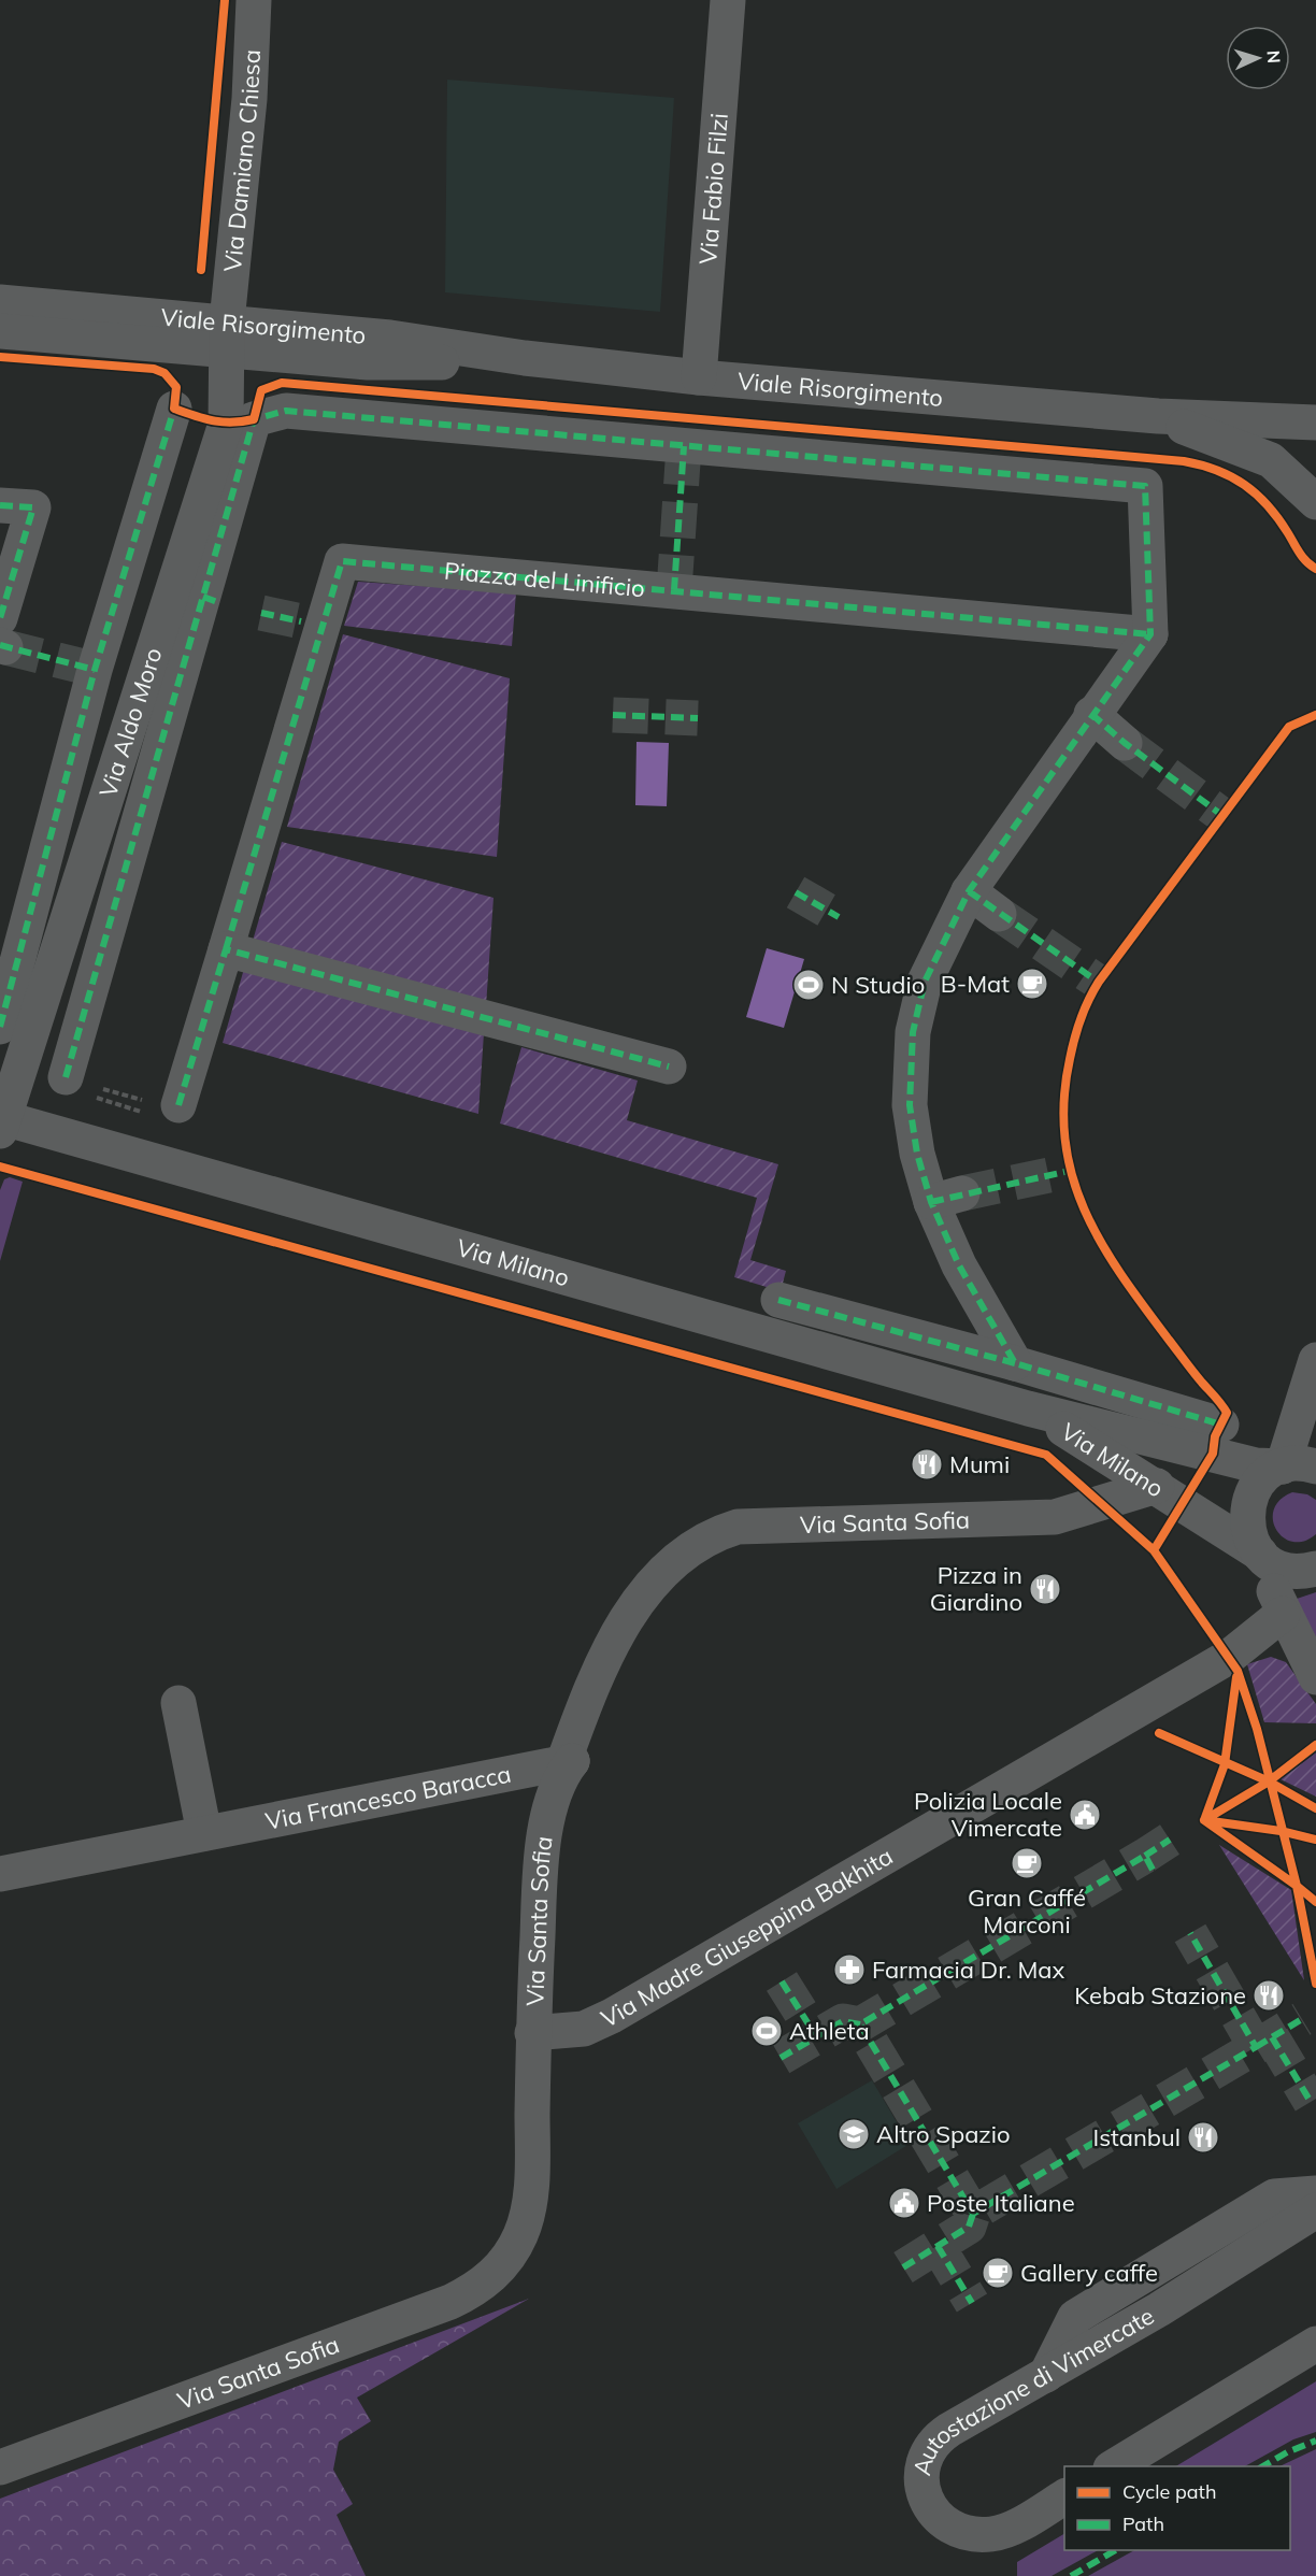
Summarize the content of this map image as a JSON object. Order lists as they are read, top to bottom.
{
  "streets": {
    "street": [
      "Via Damiano Chiesa",
      "Via Fabio Filzi",
      "Viale Risorgimento",
      "Piazza del Linificio",
      "Via Aldo Moro",
      "Via Milano",
      "Via Santa Sofia",
      "Via Francesco Baracca",
      "Via Madre Giuseppina Bakhita",
      "Autostazione di Vimercate"
    ]
  },
  "crossings": [
    ["Via Damiano Chiesa", "Viale Risorgimento"],
    ["Via Damiano Chiesa", "Via Aldo Moro"],
    ["Via Fabio Filzi", "Viale Risorgimento"],
    ["Viale Risorgimento", "Via Aldo Moro"],
    ["Via Aldo Moro", "Via Milano"],
    ["Via Milano", "Via Santa Sofia"],
    ["Via Santa Sofia", "Via Francesco Baracca"],
    ["Via Santa Sofia", "Via Madre Giuseppina Bakhita"]
  ],
  "places": {
    "cafe": ["B-Mat", "Gran Caffé Marconi", "Gallery caffe"],
    "sports": ["N Studio", "Athleta"],
    "restaurant": [
      "Mumi",
      "Pizza in Giardino",
      "Kebab Stazione",
      "Istanbul"
    ],
    "public building": ["Polizia Locale Vimercate", "Poste Italiane"],
    "pharmacy": ["Farmacia Dr. Max"],
    "school or university": ["Altro Spazio"]
  },
  "legend": ["Cycle path", "Path"],
  "north": "right"
}
